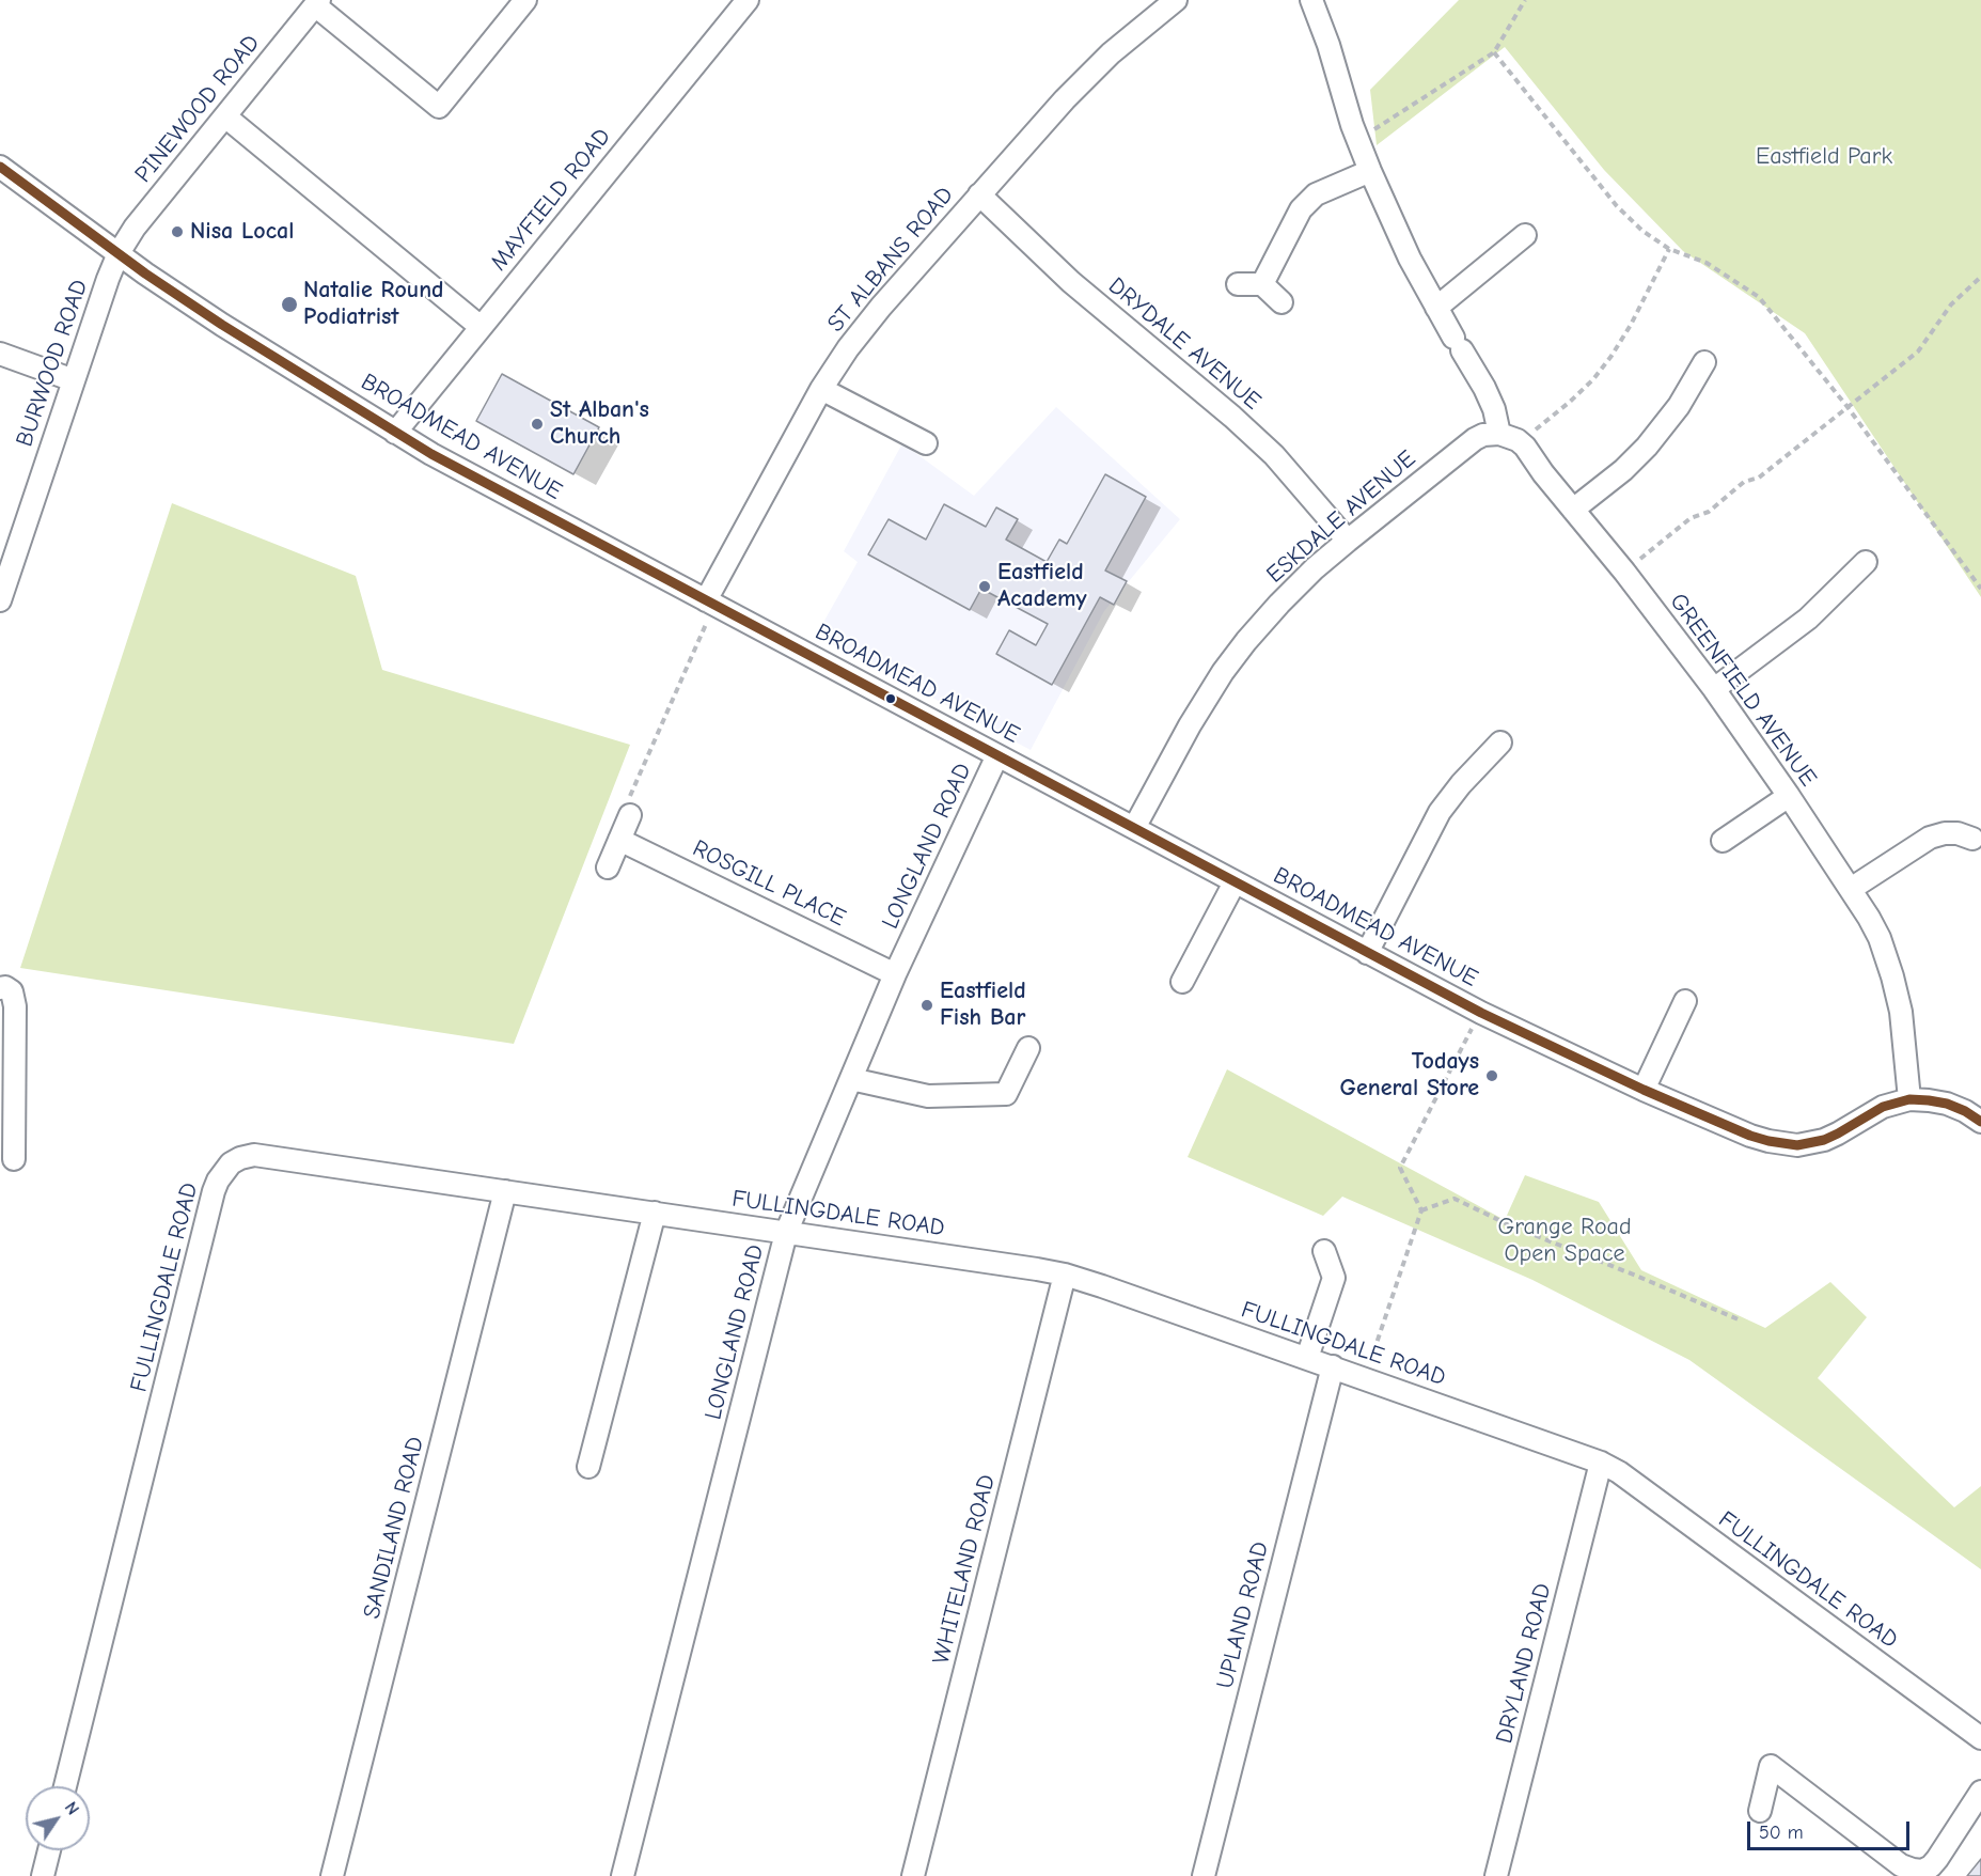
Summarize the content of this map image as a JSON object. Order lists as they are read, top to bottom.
{
  "streets": {
    "street": [
      "PINEWOOD ROAD",
      "MAYFIELD ROAD",
      "ST ALBANS ROAD",
      "DRYDALE AVENUE",
      "BURWOOD ROAD",
      "BROADMEAD AVENUE",
      "ESKDALE AVENUE",
      "GREENFIELD AVENUE",
      "LONGLAND ROAD",
      "ROSGILL PLACE",
      "FULLINGDALE ROAD",
      "SANDILAND ROAD",
      "WHITELAND ROAD",
      "UPLAND ROAD",
      "DRYLAND ROAD"
    ]
  },
  "crossings": [
    ["PINEWOOD ROAD", "BURWOOD ROAD"],
    ["PINEWOOD ROAD", "BROADMEAD AVENUE"],
    ["MAYFIELD ROAD", "BROADMEAD AVENUE"],
    ["ST ALBANS ROAD", "DRYDALE AVENUE"],
    ["ST ALBANS ROAD", "BROADMEAD AVENUE"],
    ["DRYDALE AVENUE", "ESKDALE AVENUE"],
    ["BURWOOD ROAD", "BROADMEAD AVENUE"],
    ["BROADMEAD AVENUE", "ESKDALE AVENUE"],
    ["BROADMEAD AVENUE", "GREENFIELD AVENUE"],
    ["BROADMEAD AVENUE", "LONGLAND ROAD"],
    ["ESKDALE AVENUE", "GREENFIELD AVENUE"],
    ["LONGLAND ROAD", "ROSGILL PLACE"],
    ["LONGLAND ROAD", "FULLINGDALE ROAD"],
    ["FULLINGDALE ROAD", "SANDILAND ROAD"],
    ["FULLINGDALE ROAD", "WHITELAND ROAD"],
    ["FULLINGDALE ROAD", "UPLAND ROAD"],
    ["FULLINGDALE ROAD", "DRYLAND ROAD"]
  ],
  "parks": ["Eastfield Park", "Grange Road Open Space"],
  "places": [
    "Nisa Local",
    "Natalie Round Podiatrist",
    "St Alban's Church",
    "Eastfield Academy",
    "Eastfield Fish Bar",
    "Todays General Store"
  ],
  "scale_bar": "50 m",
  "north": "top right"
}
